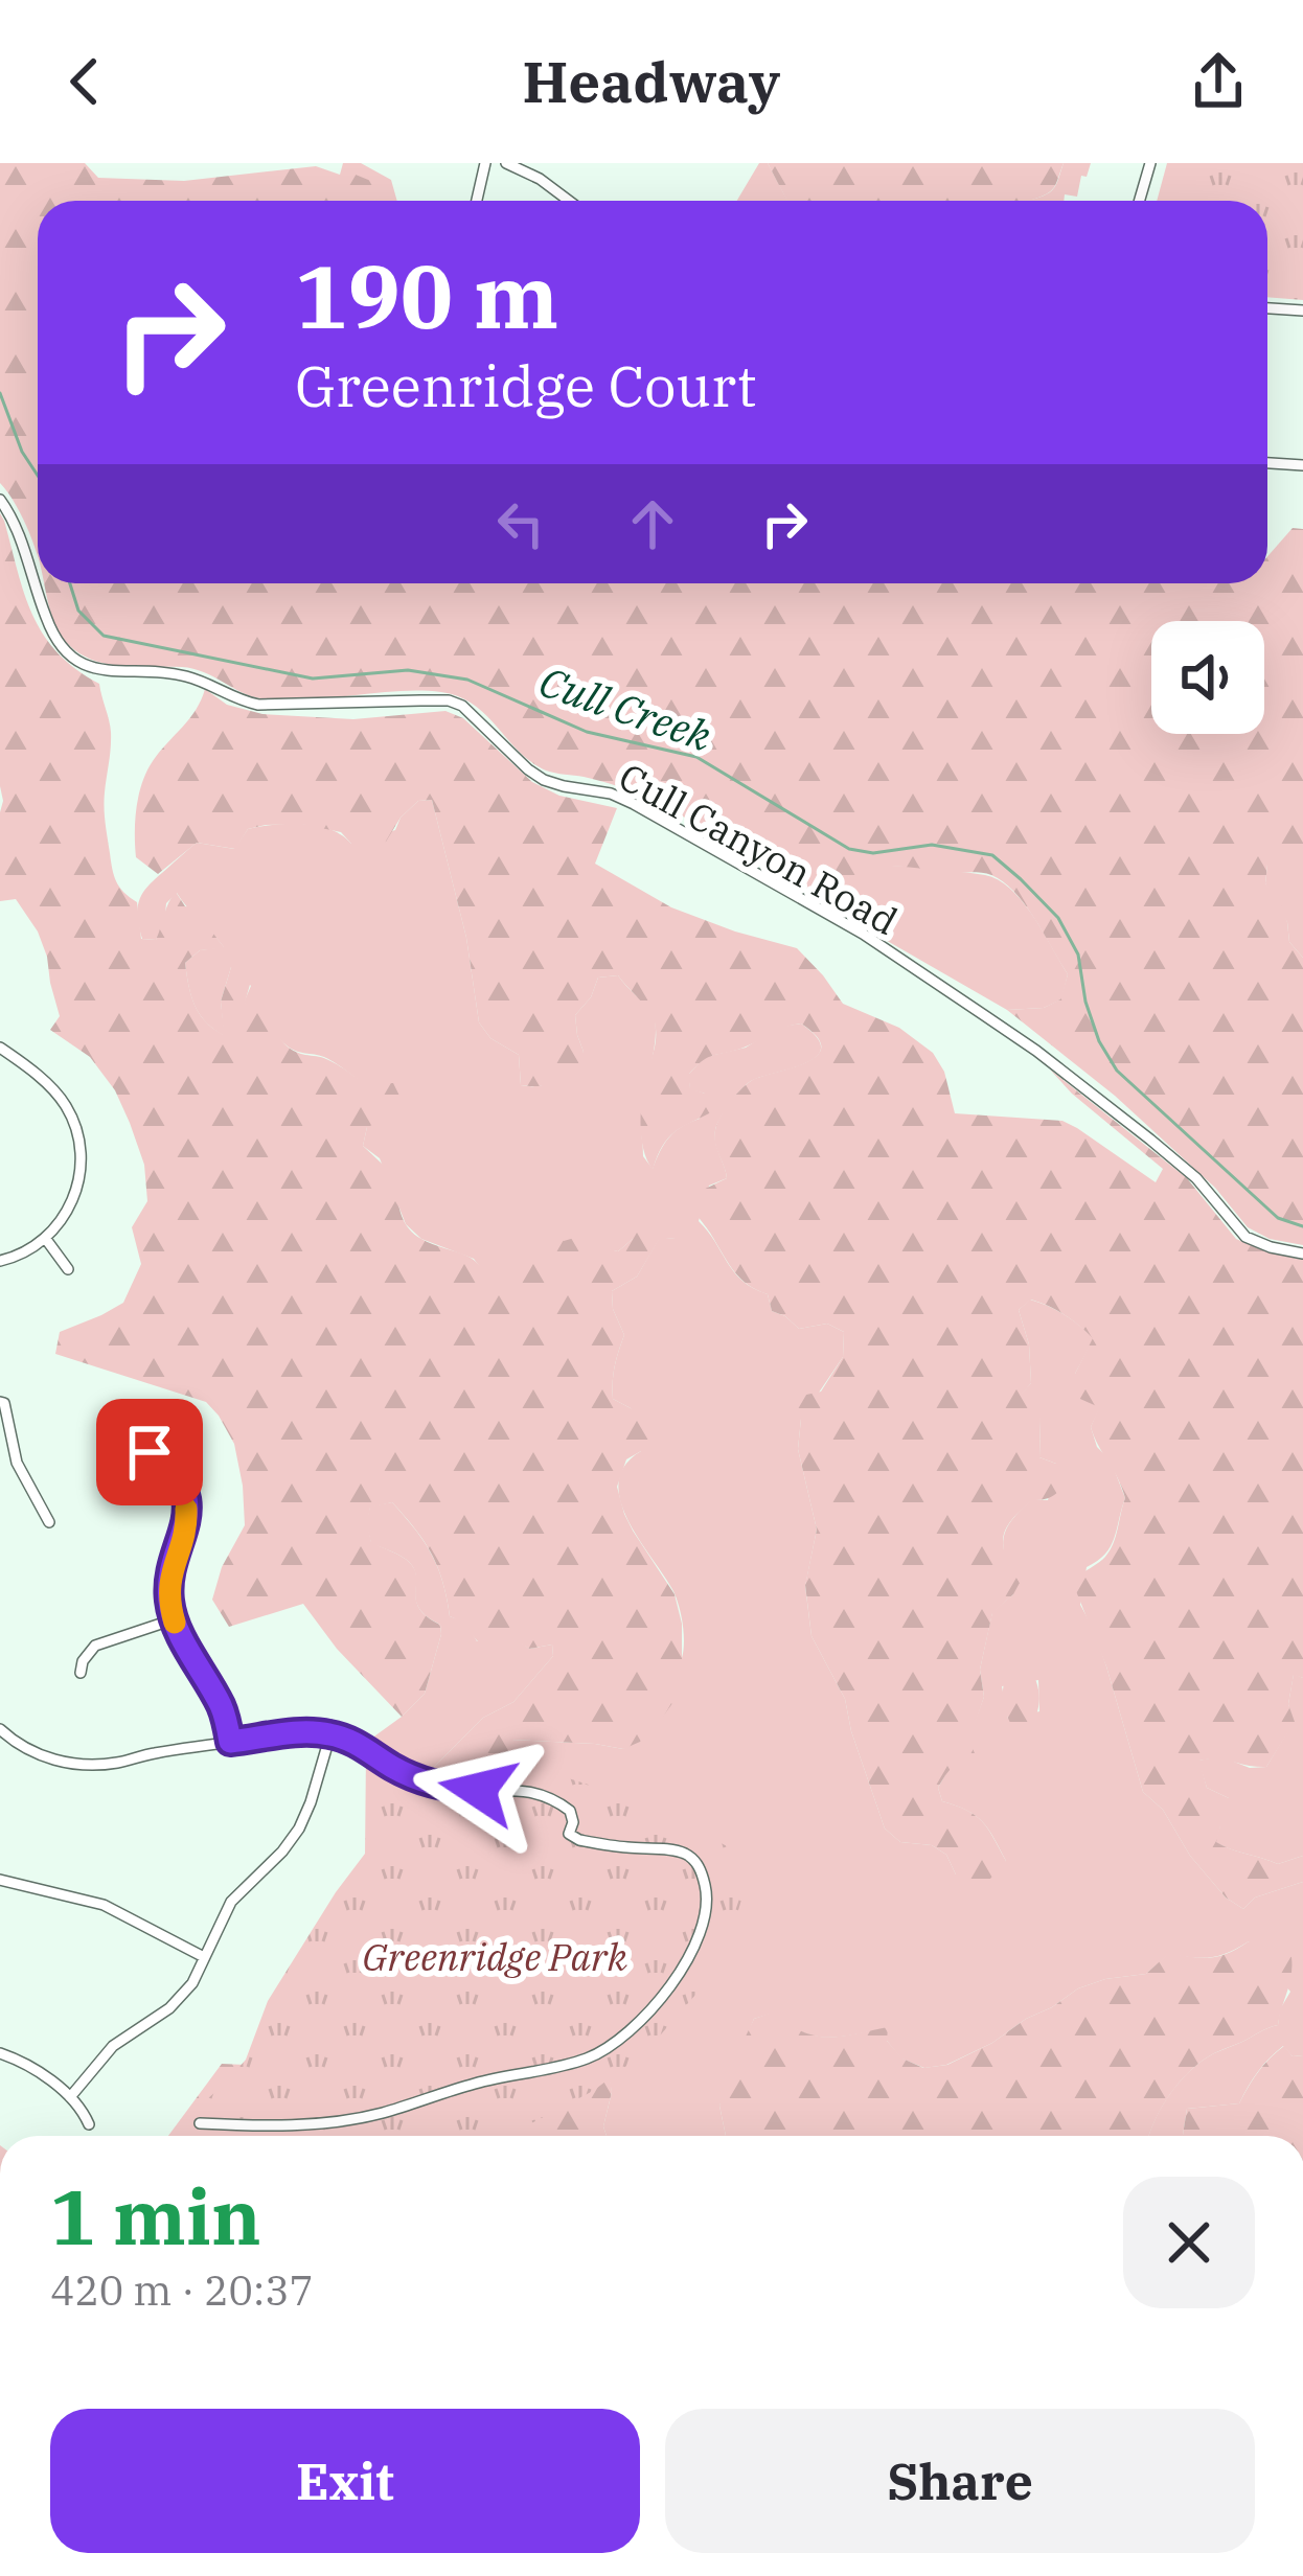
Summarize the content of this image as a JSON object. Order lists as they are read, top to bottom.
{
  "streets": {
    "street": ["Cull Canyon Road"]
  },
  "water": ["Cull Creek"],
  "parks": ["Greenridge Park"],
  "page": {
    "header": "Headway",
    "turn": ["190 m", "Greenridge Court"],
    "heading": ["1 min", "420 m · 20:37"],
    "buttons": ["Exit", "Share"]
  }
}
